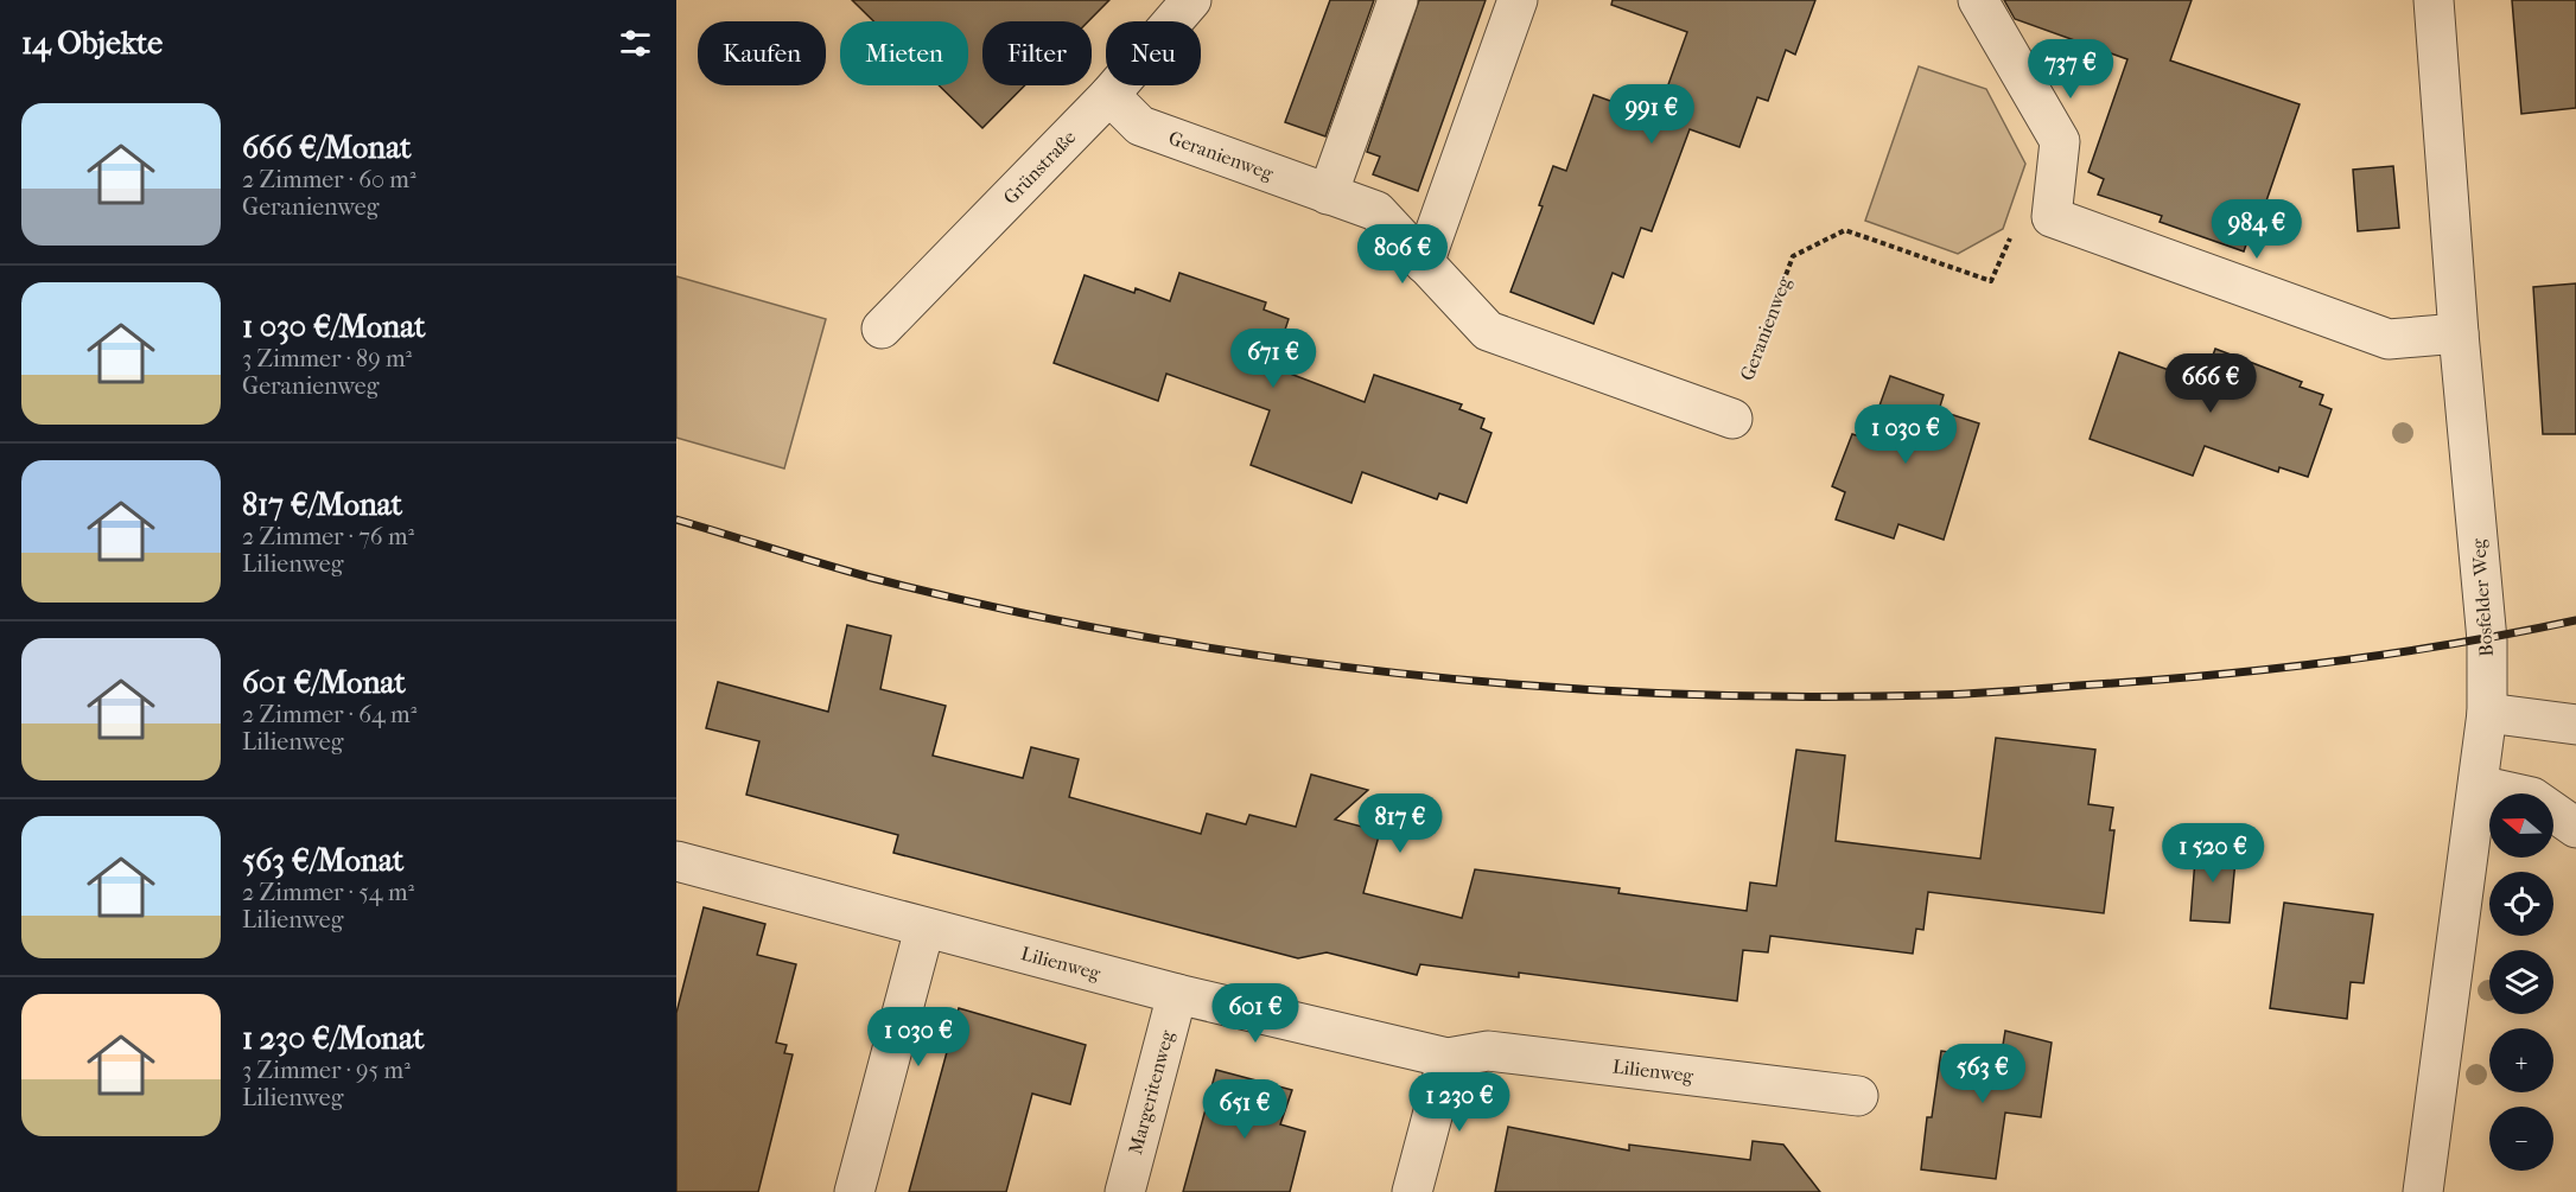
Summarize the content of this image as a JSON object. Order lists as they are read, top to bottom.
{
  "streets": {
    "street": [
      "Geranienweg",
      "Grünstraße",
      "Bosfelder Weg",
      "Lilienweg",
      "Margeritenweg"
    ]
  },
  "crossings": [
    ["Geranienweg", "Grünstraße"],
    ["Lilienweg", "Margeritenweg"]
  ],
  "north": "left",
  "page": {
    "heading": "14 Objekte",
    "chip": [
      "Kaufen",
      "Mieten",
      "Filter",
      "Neu"
    ],
    "price": [
      "737 €",
      "991 €",
      "984 €",
      "806 €",
      "671 €",
      "666 €",
      "1 030 €",
      "817 €",
      "1 520 €",
      "601 €",
      "1 030 €",
      "563 €",
      "1 230 €",
      "651 €"
    ],
    "list": [
      {
        "name": "666 €/Monat",
        "note": "2 Zimmer · 60 m² · Geranienweg"
      },
      {
        "name": "1 030 €/Monat",
        "note": "3 Zimmer · 89 m² · Geranienweg"
      },
      {
        "name": "817 €/Monat",
        "note": "2 Zimmer · 76 m² · Lilienweg"
      },
      {
        "name": "601 €/Monat",
        "note": "2 Zimmer · 64 m² · Lilienweg"
      },
      {
        "name": "563 €/Monat",
        "note": "2 Zimmer · 54 m² · Lilienweg"
      },
      {
        "name": "1 230 €/Monat",
        "note": "3 Zimmer · 95 m² · Lilienweg"
      }
    ],
    "map_buttons": ["+", "−"]
  }
}
